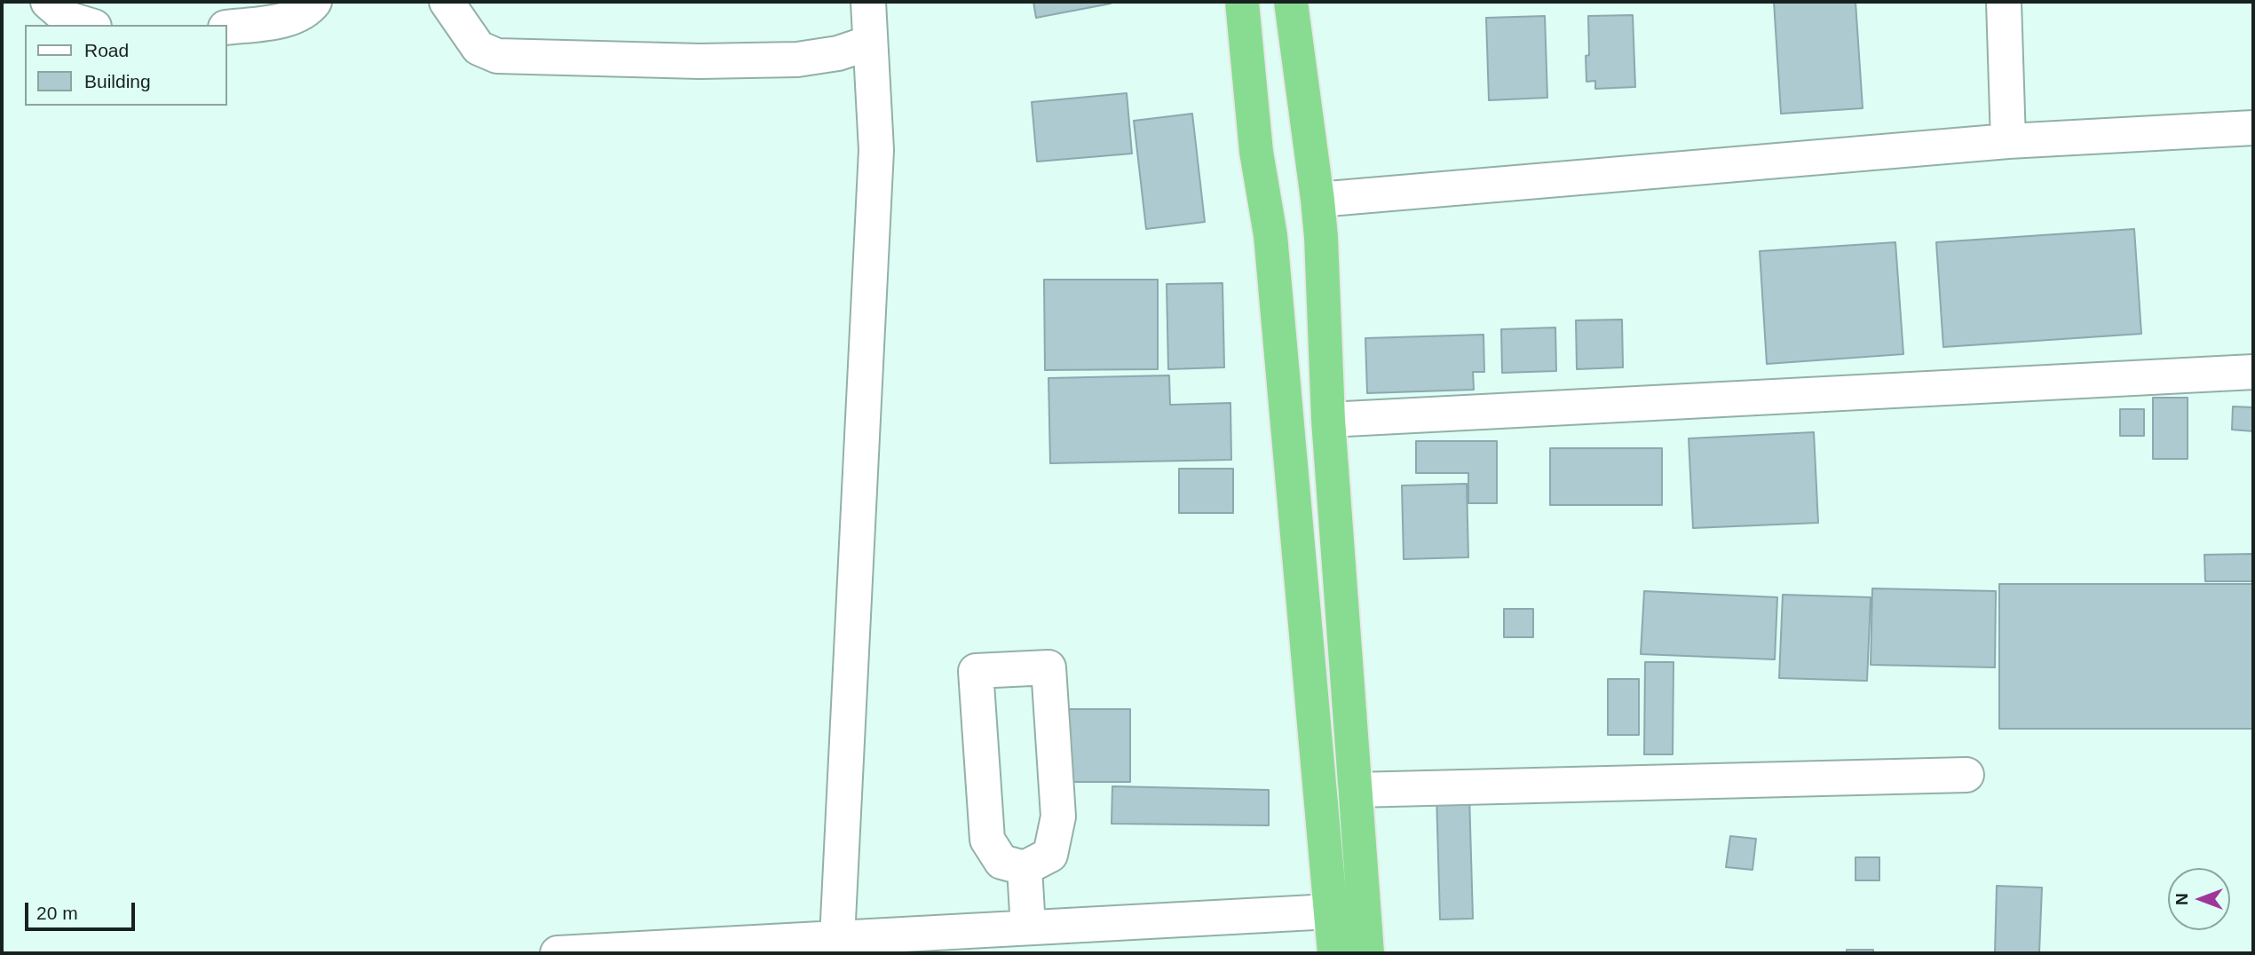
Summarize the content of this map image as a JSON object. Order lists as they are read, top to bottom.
{
  "legend": ["Road", "Building"],
  "scale_bar": "20 m",
  "north": "left"
}
